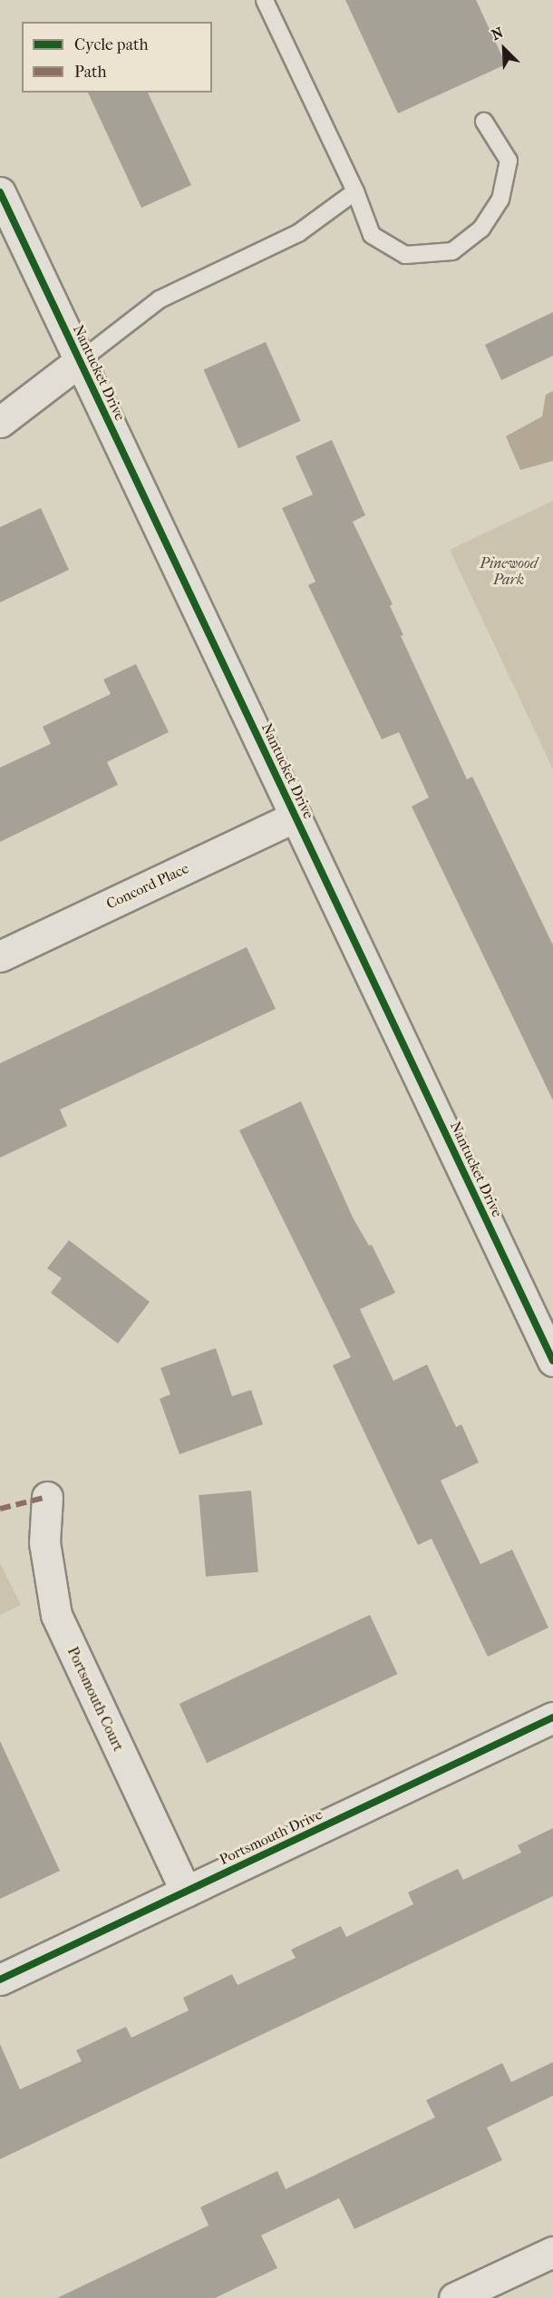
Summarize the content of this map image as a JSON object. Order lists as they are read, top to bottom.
{
  "streets": {
    "street": [
      "Nantucket Drive",
      "Concord Place",
      "Portsmouth Court",
      "Portsmouth Drive"
    ]
  },
  "crossings": [
    ["Nantucket Drive", "Concord Place"],
    ["Portsmouth Court", "Portsmouth Drive"]
  ],
  "parks": ["Pinewood Park"],
  "legend": ["Cycle path", "Path"],
  "north": "top left"
}
